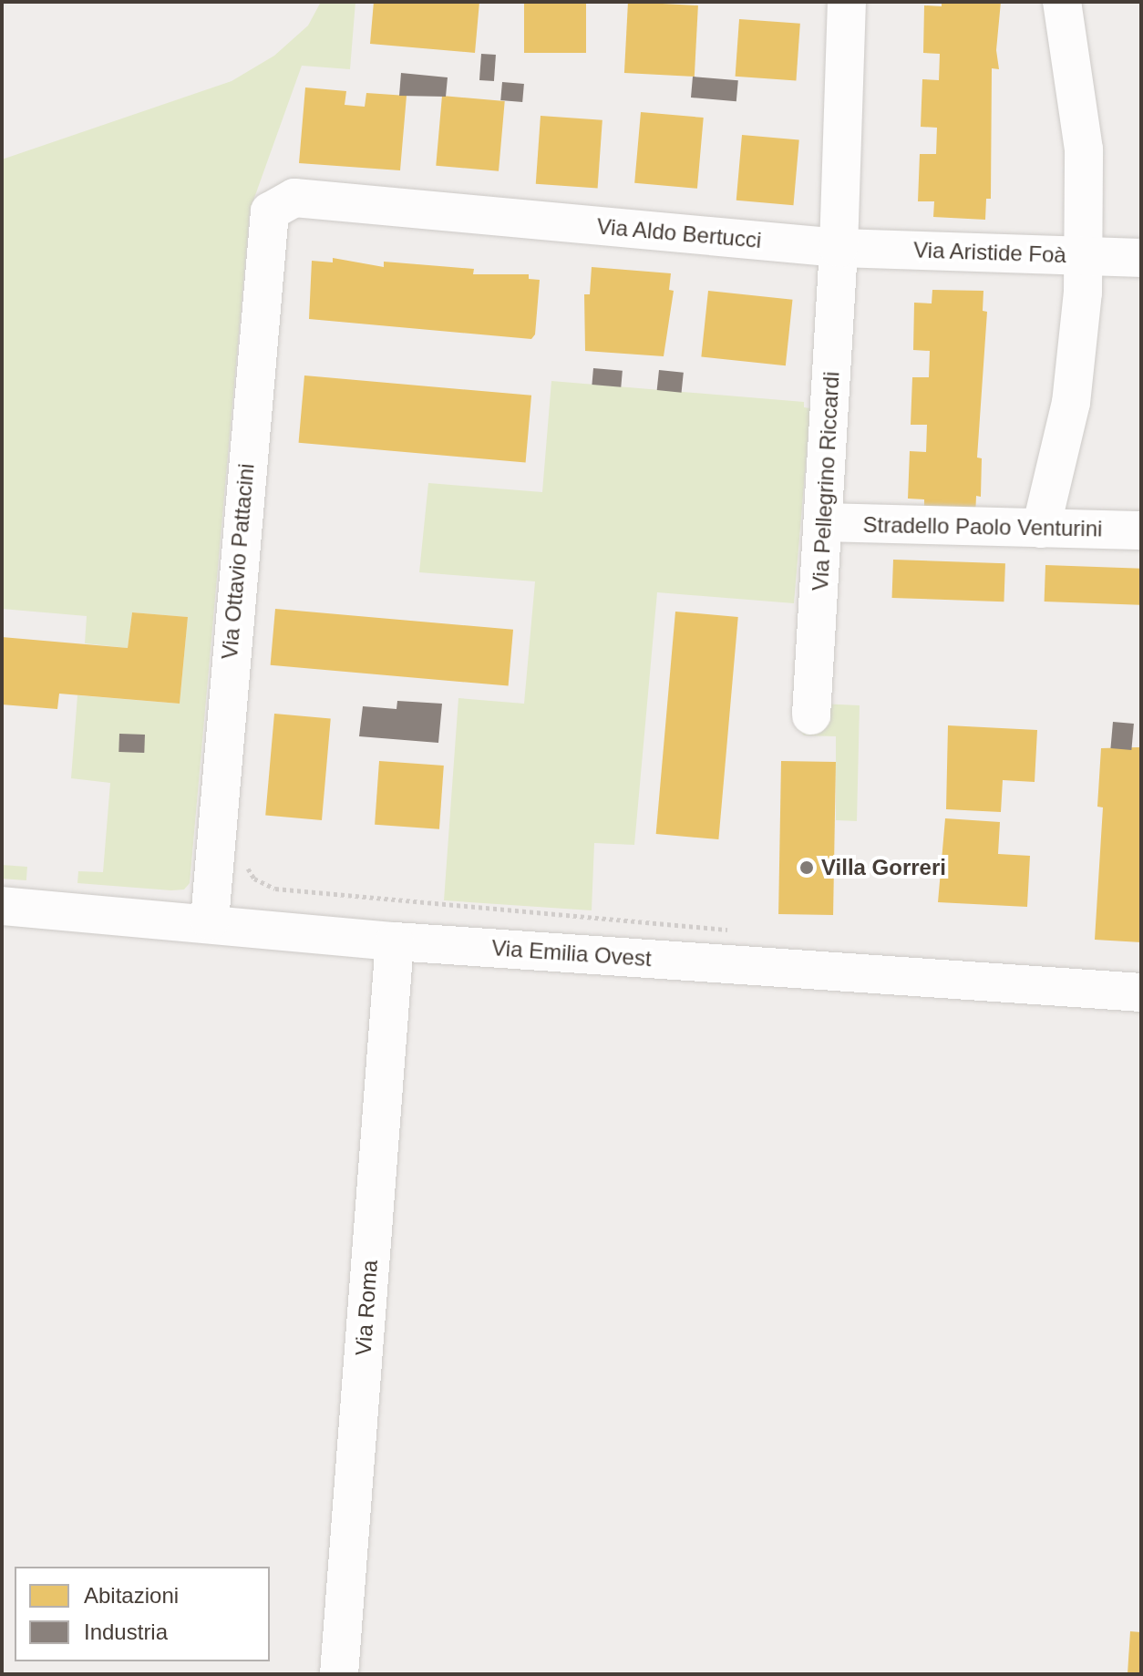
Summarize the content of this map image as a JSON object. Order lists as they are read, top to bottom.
{
  "streets": {
    "street": [
      "Via Aldo Bertucci",
      "Via Aristide Foà",
      "Via Pellegrino Riccardi",
      "Stradello Paolo Venturini",
      "Via Ottavio Pattacini",
      "Via Emilia Ovest",
      "Via Roma"
    ]
  },
  "crossings": [
    ["Via Aldo Bertucci", "Via Aristide Foà"],
    ["Via Aldo Bertucci", "Via Pellegrino Riccardi"],
    ["Via Aldo Bertucci", "Via Ottavio Pattacini"],
    ["Via Aristide Foà", "Via Pellegrino Riccardi"],
    ["Via Pellegrino Riccardi", "Stradello Paolo Venturini"],
    ["Via Ottavio Pattacini", "Via Emilia Ovest"],
    ["Via Emilia Ovest", "Via Roma"]
  ],
  "places": ["Villa Gorreri"],
  "legend": ["Abitazioni", "Industria"]
}
